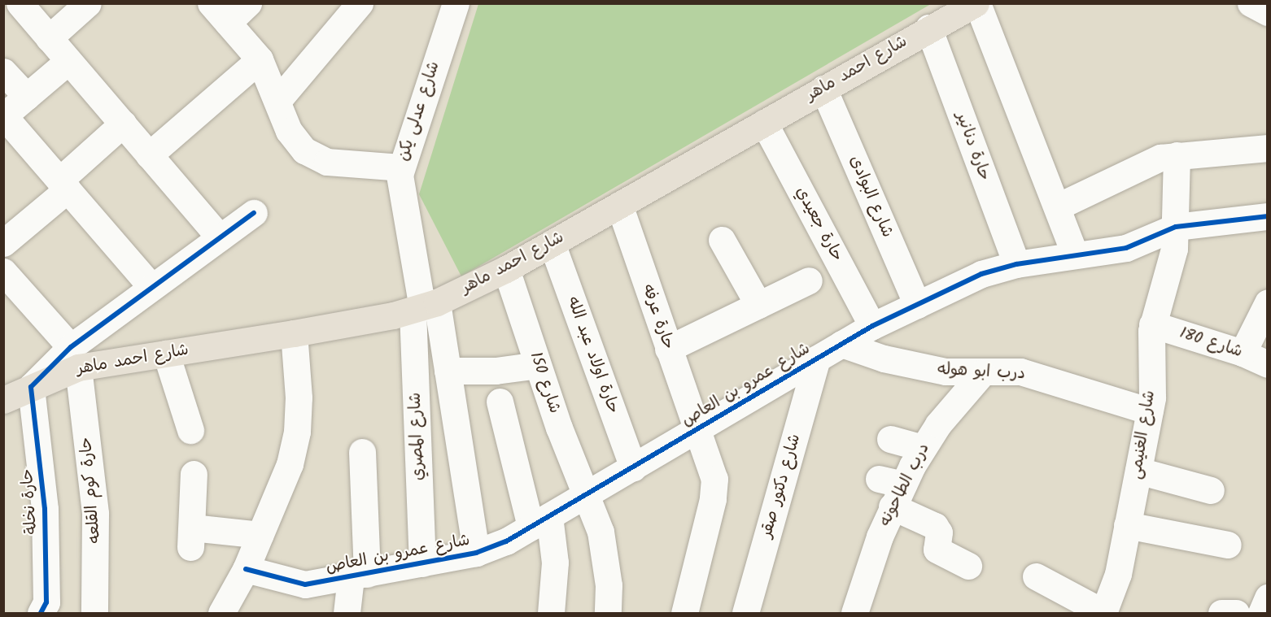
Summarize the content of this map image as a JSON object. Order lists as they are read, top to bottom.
{
  "streets": {
    "main road": ["شارع احمد ماهر"],
    "street": [
      "شارع عدلى يكن",
      "حارة دنانير",
      "شارع البوادى",
      "حارة جعيدي",
      "حارة عرفه",
      "شارع 180",
      "حارة اولاد عبد الله",
      "درب ابو هوله",
      "شارع 150",
      "شارع عمرو بن العاص",
      "شارع الغنيمى",
      "شارع المصري",
      "درب الطاحونه",
      "شارع دكتور صقر",
      "حارة كوم القلعه",
      "حارة نخلة"
    ]
  },
  "crossings": [
    ["شارع احمد ماهر", "شارع عدلى يكن"],
    ["شارع احمد ماهر", "حارة دنانير"],
    ["شارع احمد ماهر", "شارع البوادى"],
    ["شارع احمد ماهر", "حارة جعيدي"],
    ["شارع احمد ماهر", "حارة عرفه"],
    ["شارع احمد ماهر", "حارة اولاد عبد الله"],
    ["شارع احمد ماهر", "شارع 150"],
    ["شارع احمد ماهر", "شارع المصري"],
    ["شارع احمد ماهر", "حارة كوم القلعه"],
    ["شارع احمد ماهر", "حارة نخلة"],
    ["شارع عدلى يكن", "شارع المصري"],
    ["حارة دنانير", "شارع عمرو بن العاص"],
    ["شارع البوادى", "شارع عمرو بن العاص"],
    ["حارة جعيدي", "شارع عمرو بن العاص"],
    ["حارة عرفه", "شارع عمرو بن العاص"],
    ["شارع 180", "شارع الغنيمى"],
    ["حارة اولاد عبد الله", "شارع عمرو بن العاص"],
    ["درب ابو هوله", "شارع عمرو بن العاص"],
    ["درب ابو هوله", "شارع الغنيمى"],
    ["درب ابو هوله", "درب الطاحونه"],
    ["شارع 150", "شارع عمرو بن العاص"],
    ["شارع عمرو بن العاص", "شارع الغنيمى"],
    ["شارع عمرو بن العاص", "شارع المصري"],
    ["شارع عمرو بن العاص", "شارع دكتور صقر"]
  ]
}
